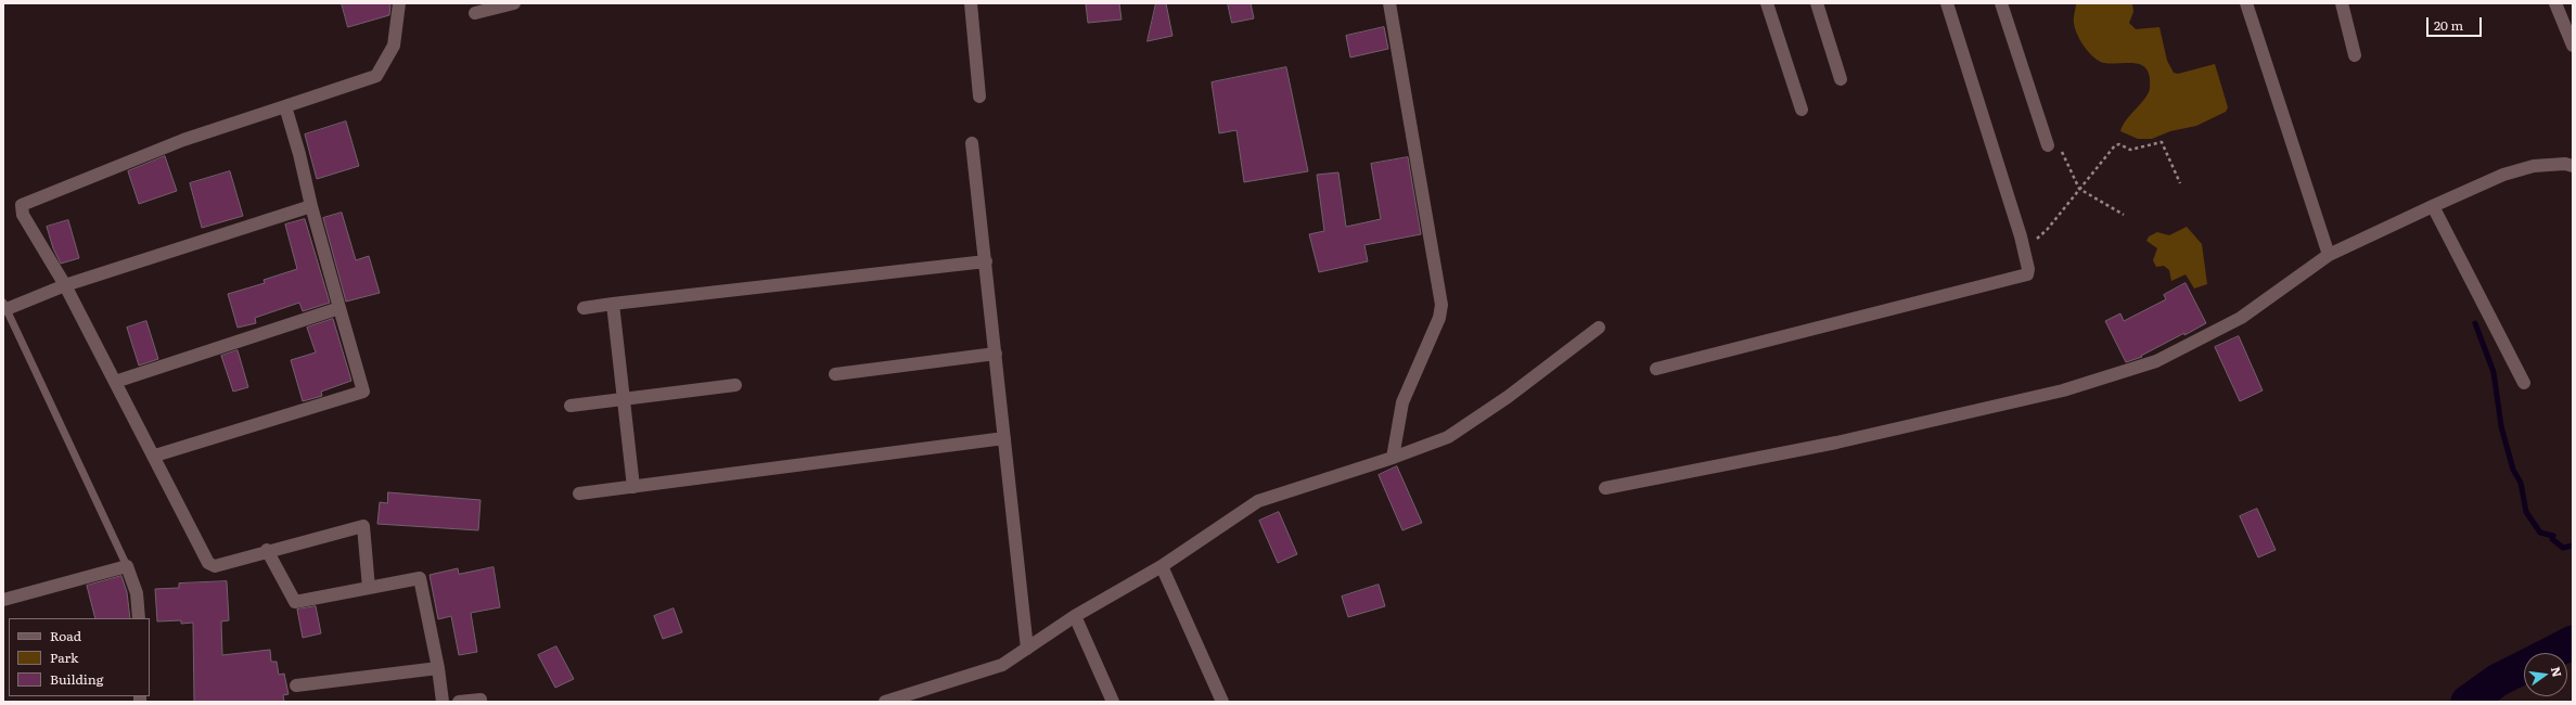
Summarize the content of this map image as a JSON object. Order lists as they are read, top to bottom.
{
  "legend": ["Road", "Park", "Building"],
  "scale_bar": "20 m",
  "north": "right"
}
